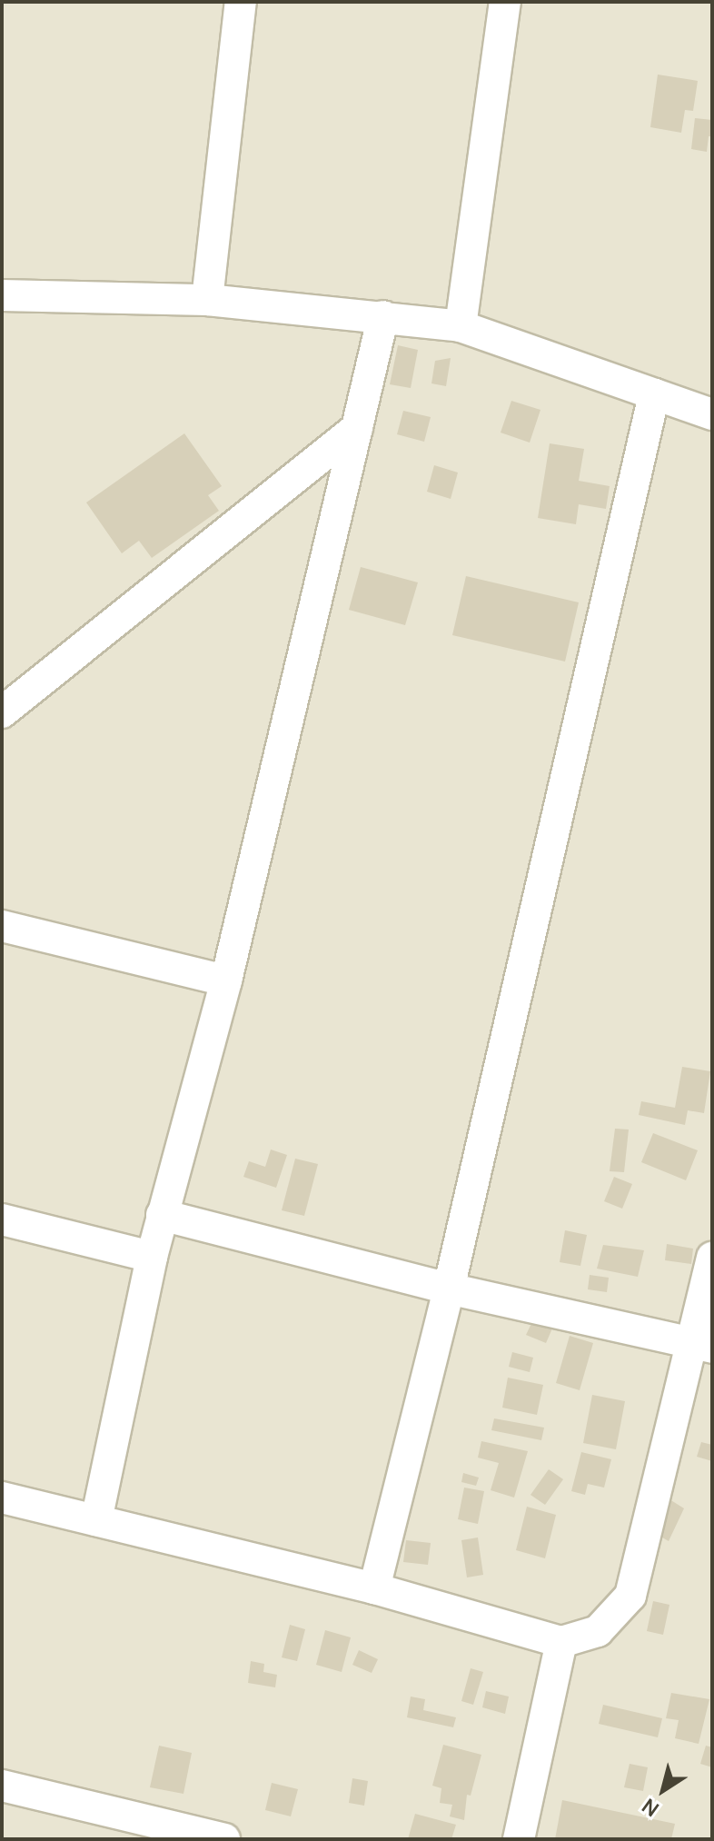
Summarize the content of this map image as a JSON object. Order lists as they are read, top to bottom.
{
  "north": "bottom left"
}
